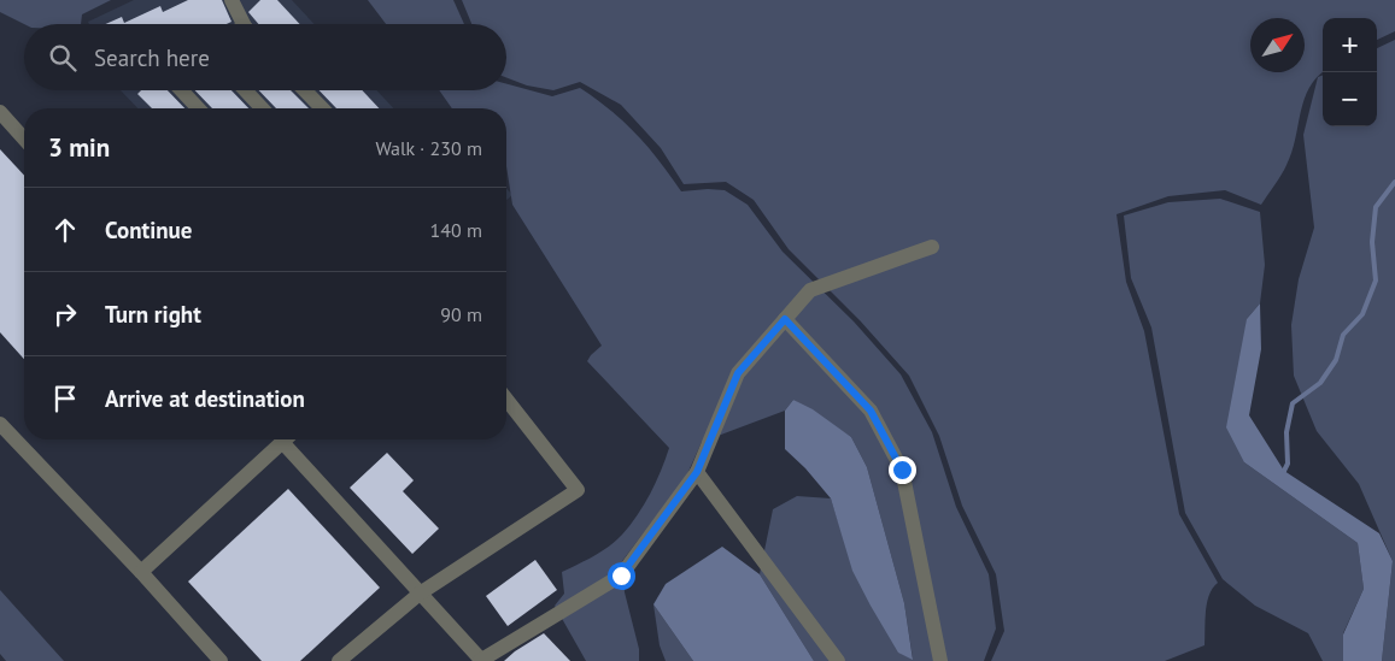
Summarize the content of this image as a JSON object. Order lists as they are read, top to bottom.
{
  "north": "top right",
  "page": {
    "map_buttons": ["+", "−"],
    "search": "Search here",
    "heading": ["3 min", "Walk · 230 m"],
    "list": [
      ["Continue", "140 m"],
      ["Turn right", "90 m"],
      "Arrive at destination"
    ]
  }
}
